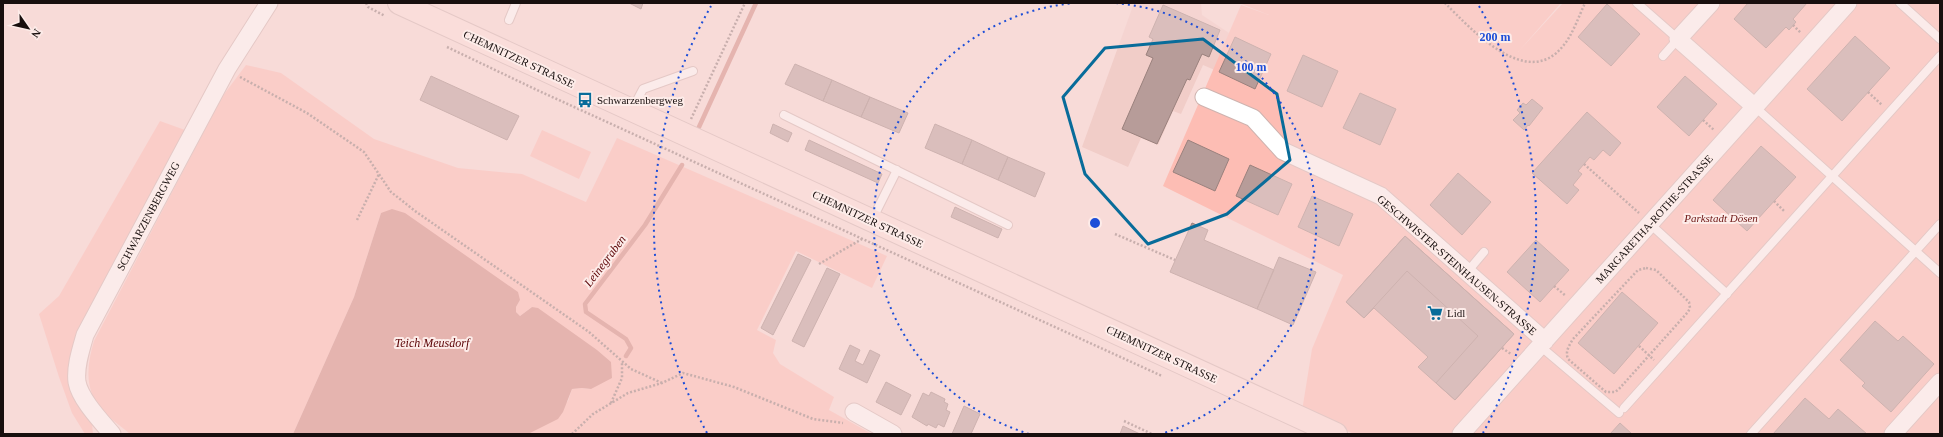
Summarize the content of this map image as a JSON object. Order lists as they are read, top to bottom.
{
  "streets": {
    "main road": ["CHEMNITZER STRASSE"],
    "street": ["SCHWARZENBERGWEG", "MARGARETHA-ROTHE-STRASSE", "GESCHWISTER-STEINHAUSEN-STRASSE"]
  },
  "crossings": [
    ["MARGARETHA-ROTHE-STRASSE", "GESCHWISTER-STEINHAUSEN-STRASSE"]
  ],
  "water": ["Leinegraben", "Teich Meusdorf"],
  "parks": ["Parkstadt Dösen"],
  "places": {
    "bus stop": ["Schwarzenbergweg"],
    "supermarket": ["Lidl"]
  },
  "north": "bottom right",
  "rings": ["200 m", "100 m"]
}
